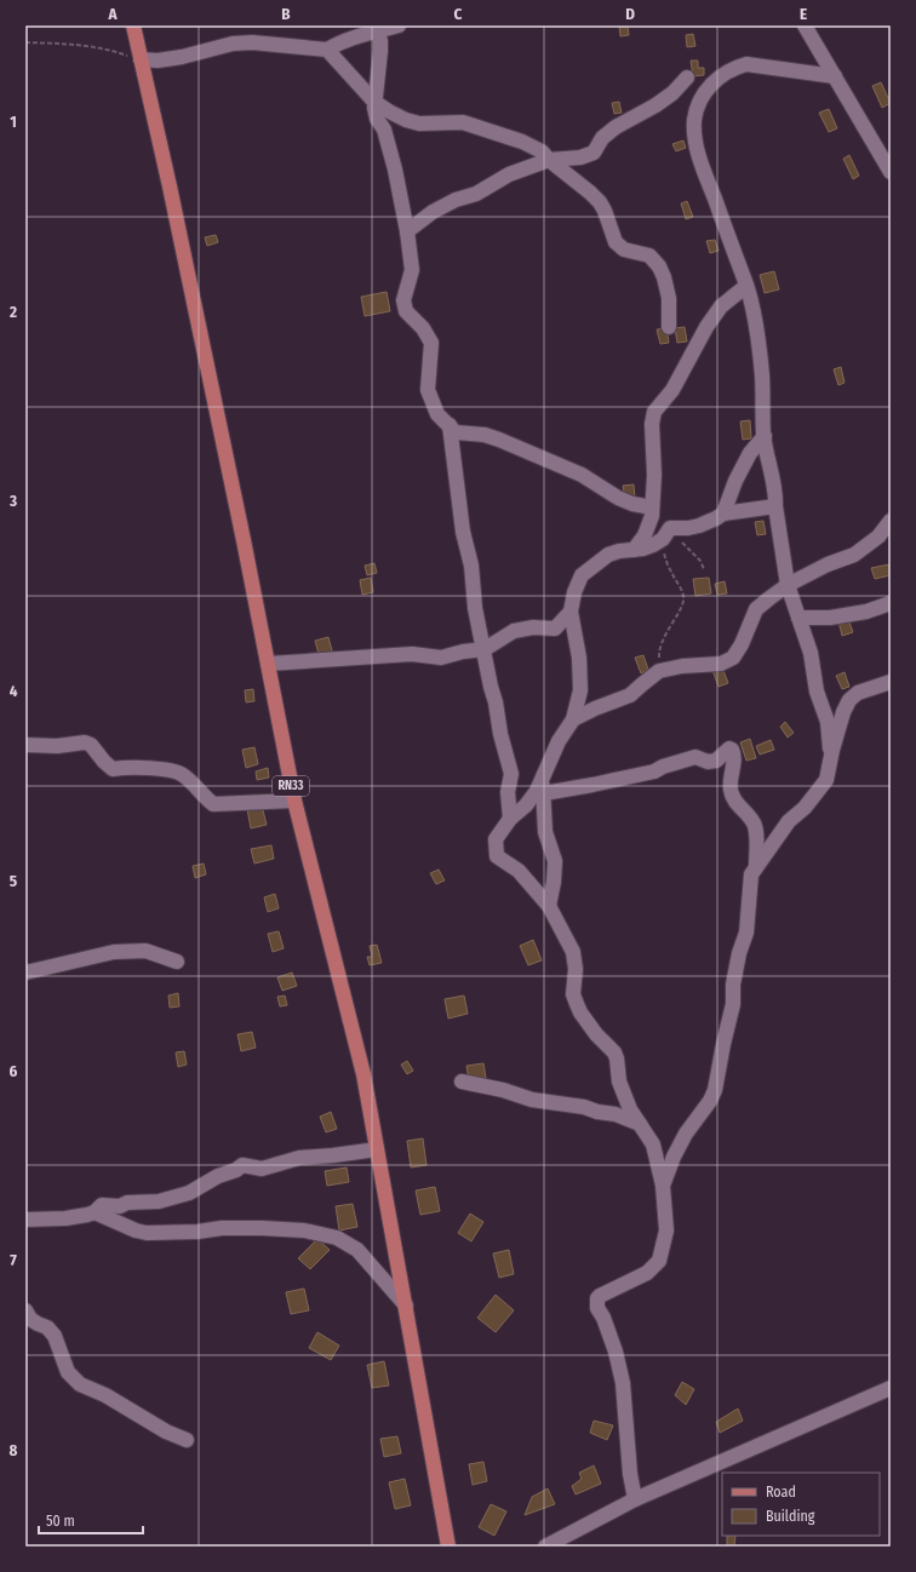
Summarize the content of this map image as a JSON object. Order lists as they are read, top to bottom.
{
  "streets": {
    "main road": ["RN33"]
  },
  "legend": ["Road", "Building"],
  "scale_bar": "50 m",
  "grid": {
    "columns": [
      "A",
      "B",
      "C",
      "D",
      "E"
    ],
    "rows": [
      "1",
      "2",
      "3",
      "4",
      "5",
      "6",
      "7",
      "8"
    ]
  }
}
